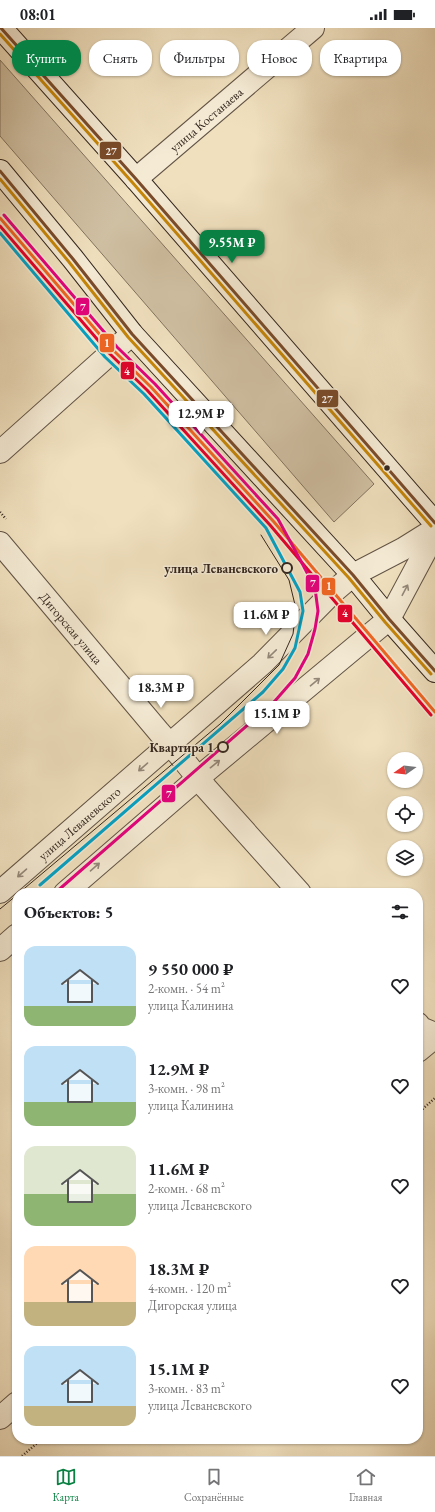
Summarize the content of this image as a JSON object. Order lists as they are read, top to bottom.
{
  "streets": {
    "street": ["улица Костанаева", "Дигорская улица", "улица Леваневского"]
  },
  "crossings": [
    ["Дигорская улица", "улица Леваневского"]
  ],
  "places": ["улица Леваневского", "Квартира 1"],
  "lines": [
    "transit line 27",
    "transit line 4",
    "transit line 7",
    "tram line 1"
  ],
  "north": "left",
  "page": {
    "status": "08:01",
    "chip": [
      "Купить",
      "Снять",
      "Фильтры",
      "Новое",
      "Квартира"
    ],
    "price": [
      "9.55M ₽",
      "12.9M ₽",
      "11.6M ₽",
      "18.3M ₽",
      "15.1M ₽"
    ],
    "heading": "Объектов: 5",
    "list": [
      {
        "name": "9 550 000 ₽",
        "note": "2-комн. · 54 m² · улица Калинина"
      },
      {
        "name": "12.9M ₽",
        "note": "3-комн. · 98 m² · улица Калинина"
      },
      {
        "name": "11.6M ₽",
        "note": "2-комн. · 68 m² · улица Леваневского"
      },
      {
        "name": "18.3M ₽",
        "note": "4-комн. · 120 m² · Дигорская улица"
      },
      {
        "name": "15.1M ₽",
        "note": "3-комн. · 83 m² · улица Леваневского"
      }
    ],
    "tabs": ["Карта", "Сохранённые", "Главная"]
  }
}
